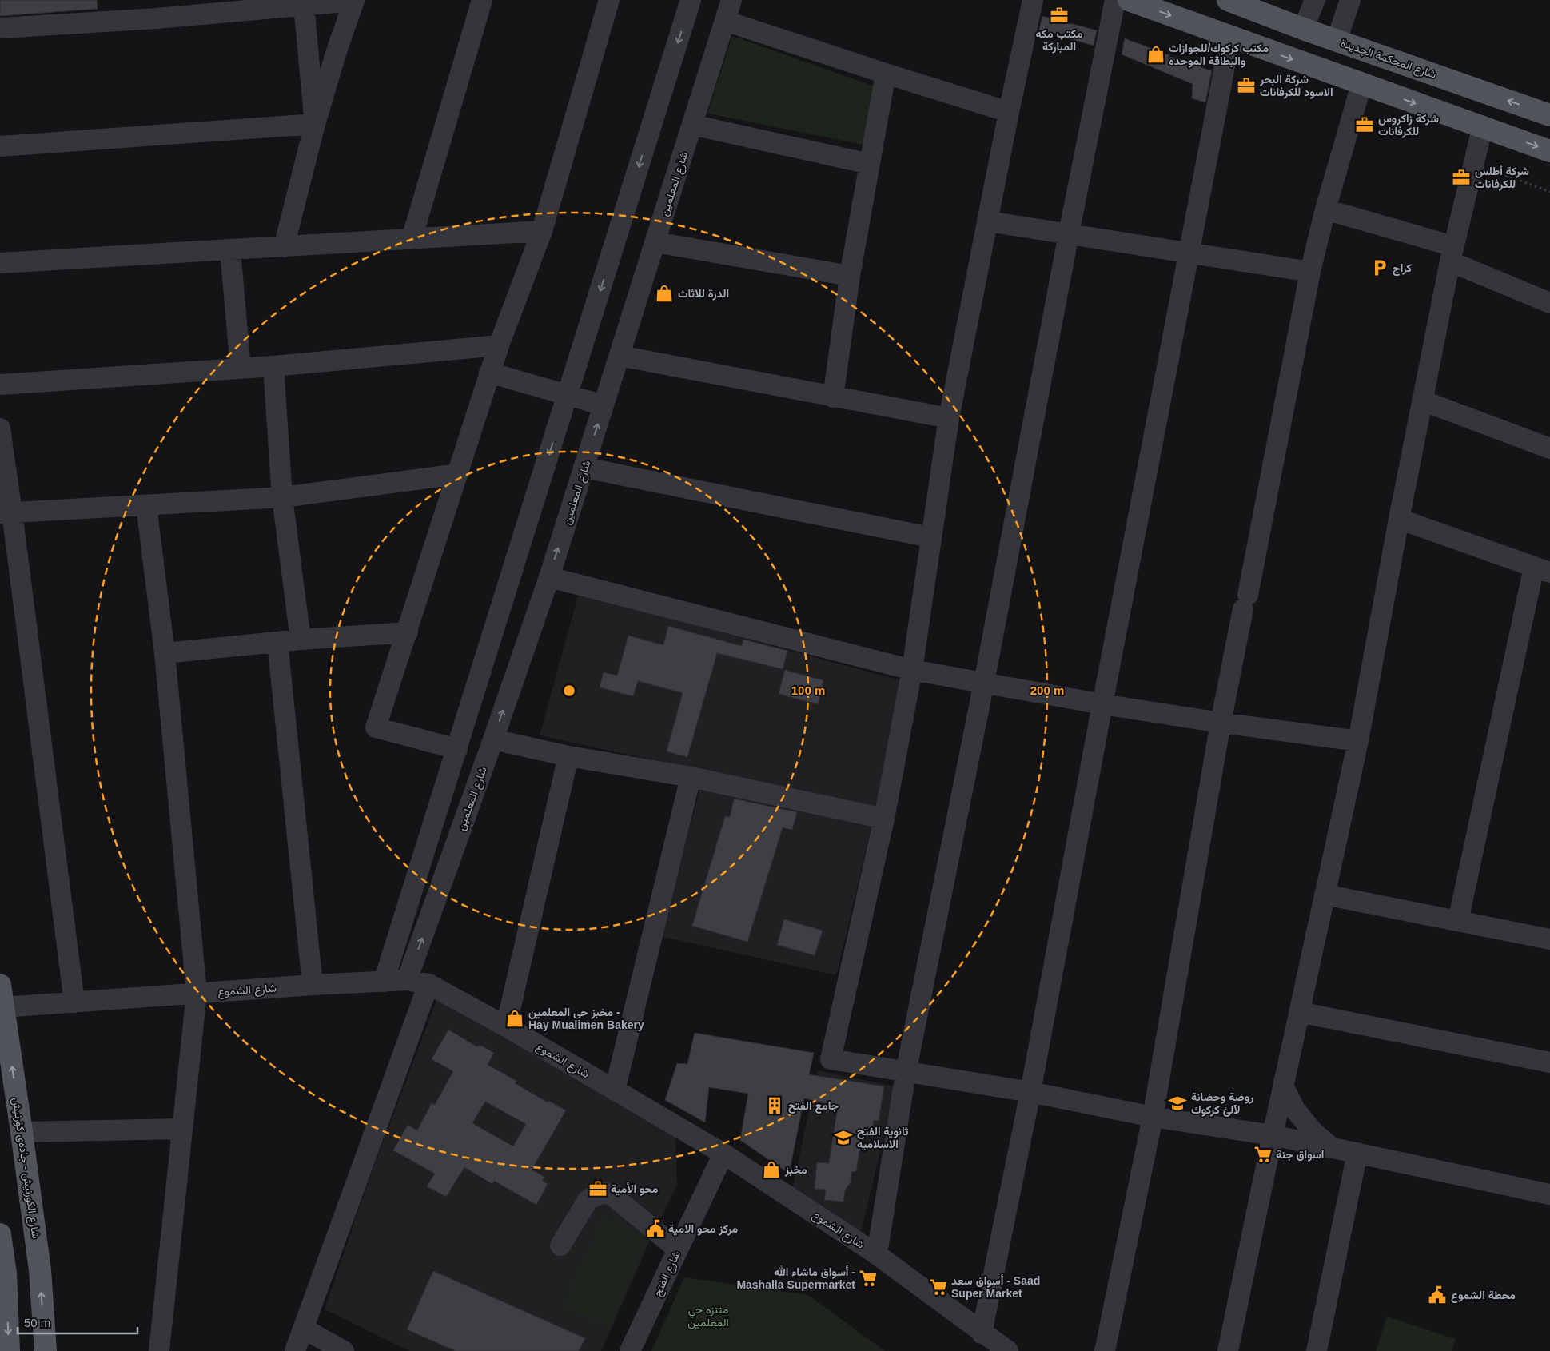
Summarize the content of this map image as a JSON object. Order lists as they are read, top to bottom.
{
  "streets": {
    "main road": ["شارع المحكمة الجديدة", "شارع الكورنيش - جادەی کۆرنیش"],
    "street": ["شارع المعلمين", "شارع الشموع", "شارع الفتح"]
  },
  "crossings": [
    ["شارع المعلمين", "شارع الشموع"],
    ["شارع الشموع", "شارع الكورنيش - جادەی کۆرنیش"],
    ["شارع الشموع", "شارع الفتح"]
  ],
  "parks": ["متنزه حي المعلمين"],
  "places": {
    "office": [
      "مكتب مكه المباركة",
      "شركة البحر الاسود للكرفانات",
      "شركة زاكروس للكرفانات",
      "شركة أطلس للكرفانات",
      "محو الأمية"
    ],
    "shop": [
      "مكتب كركوك/للجوازات والبطاقة الموحدة",
      "الدرة للاثاث",
      "مخبز حي المعلمين - Hay Mualimen Bakery",
      "مخبز"
    ],
    "parking": ["كراج"],
    "school or university": ["روضة وحضانة لآلئ كركوك", "ثانوية الفتح الاسلاميه"],
    "building": ["جامع الفتح"],
    "supermarket": ["اسواق جنة", "أسواق ماشاء الله - Mashalla Supermarket", "أسواق سعد - Saad Super Market"],
    "public building": ["مركز محو الامية", "محطة الشموع"]
  },
  "scale_bar": "50 m",
  "rings": ["100 m", "200 m"]
}
